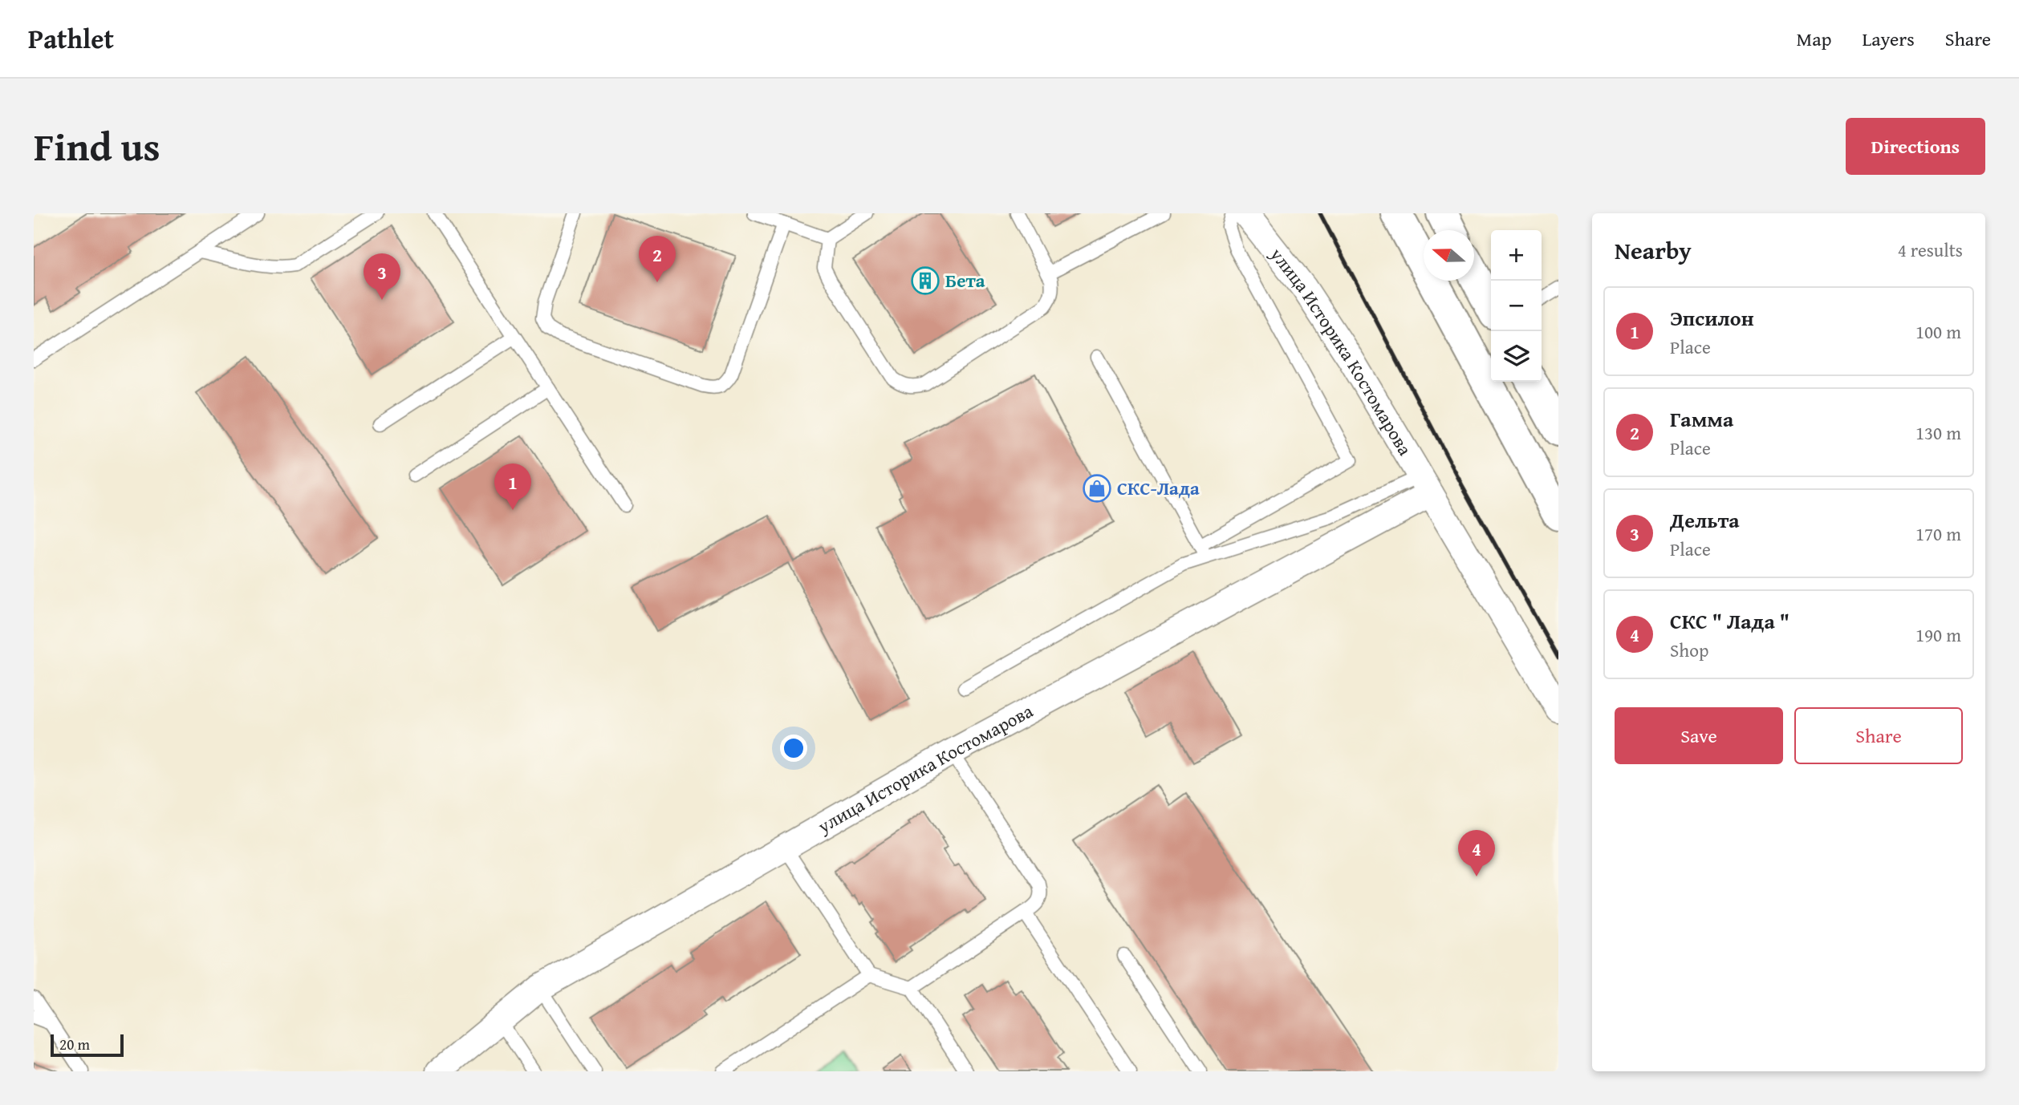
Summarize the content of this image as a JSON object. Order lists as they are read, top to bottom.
{
  "streets": {
    "street": ["улица Историка Костомарова"]
  },
  "places": {
    "building": ["Бета"],
    "shop": ["СКС-Лада"]
  },
  "scale_bar": "20 m",
  "north": "left",
  "page": {
    "header": "Pathlet",
    "nav": ["Map", "Layers", "Share"],
    "title": "Find us",
    "buttons": [
      "Directions",
      ["Save", "Share"]
    ],
    "heading": ["Nearby", "4 results"],
    "map_buttons": ["+", "−"],
    "pins": [
      "2",
      "3",
      "1",
      "4"
    ],
    "list": [
      {
        "mark": "1",
        "name": "Эпсилон",
        "note": "Place",
        "value": "100 m"
      },
      {
        "mark": "2",
        "name": "Гамма",
        "note": "Place",
        "value": "130 m"
      },
      {
        "mark": "3",
        "name": "Дельта",
        "note": "Place",
        "value": "170 m"
      },
      {
        "mark": "4",
        "name": "СКС \" Лада \"",
        "note": "Shop",
        "value": "190 m"
      }
    ],
    "scale": "20 m"
  }
}
